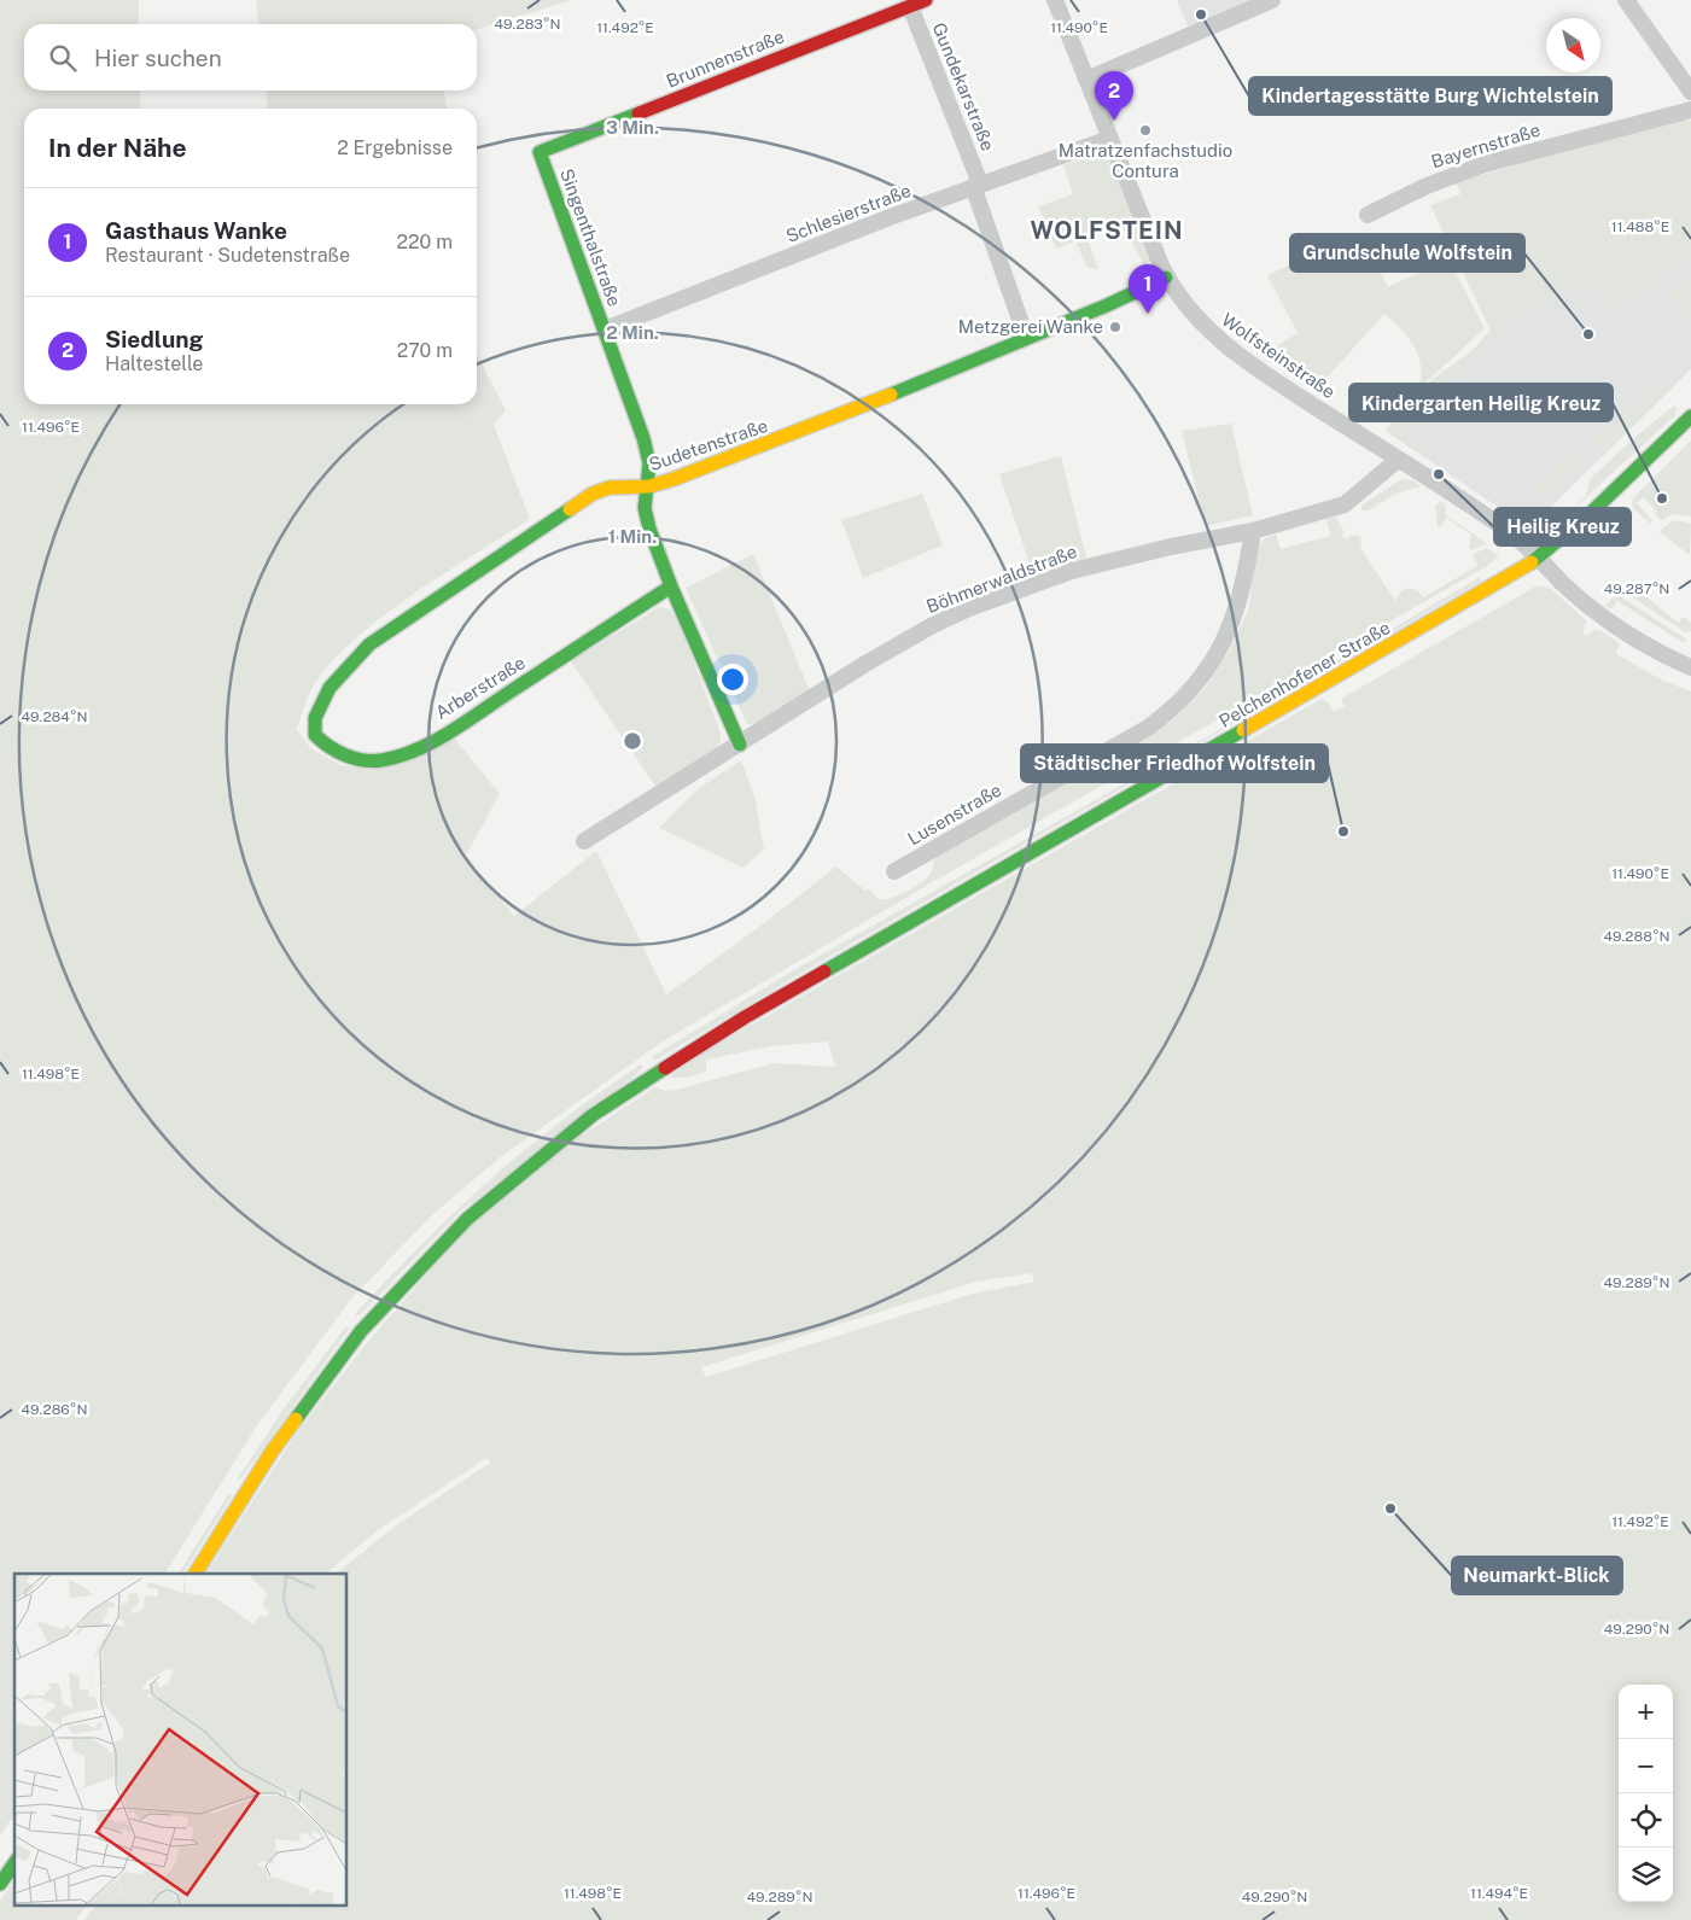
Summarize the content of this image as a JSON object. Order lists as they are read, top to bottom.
{
  "streets": {
    "street": [
      "Brunnenstraße",
      "Gundekarstraße",
      "Bayernstraße",
      "Schlesierstraße",
      "Singenthalstraße",
      "Wolfsteinstraße",
      "Sudetenstraße",
      "Böhmerwaldstraße",
      "Pelchenhofener Straße",
      "Arberstraße",
      "Lusenstraße"
    ]
  },
  "crossings": [
    ["Brunnenstraße", "Gundekarstraße"],
    ["Brunnenstraße", "Singenthalstraße"],
    ["Gundekarstraße", "Schlesierstraße"],
    ["Gundekarstraße", "Sudetenstraße"],
    ["Schlesierstraße", "Singenthalstraße"],
    ["Schlesierstraße", "Wolfsteinstraße"],
    ["Singenthalstraße", "Sudetenstraße"],
    ["Singenthalstraße", "Böhmerwaldstraße"],
    ["Singenthalstraße", "Arberstraße"],
    ["Wolfsteinstraße", "Sudetenstraße"],
    ["Wolfsteinstraße", "Böhmerwaldstraße"],
    ["Wolfsteinstraße", "Pelchenhofener Straße"],
    ["Sudetenstraße", "Arberstraße"],
    ["Böhmerwaldstraße", "Lusenstraße"]
  ],
  "districts": ["WOLFSTEIN"],
  "places": [
    "Kindertagesstätte Burg Wichtelstein",
    "Matratzenfachstudio Contura",
    "Metzgerei Wanke",
    "Grundschule Wolfstein",
    "Heilig Kreuz",
    "Kindergarten Heilig Kreuz",
    "Städtischer Friedhof Wolfstein",
    "Neumarkt-Blick"
  ],
  "north": "bottom right",
  "page": {
    "search": "Hier suchen",
    "pins": ["2", "1"],
    "heading": ["In der Nähe", "2 Ergebnisse"],
    "list": [
      {
        "mark": "1",
        "name": "Gasthaus Wanke",
        "note": "Restaurant · Sudetenstraße",
        "value": "220 m"
      },
      {
        "mark": "2",
        "name": "Siedlung",
        "note": "Haltestelle",
        "value": "270 m"
      }
    ],
    "map_buttons": ["+", "−"]
  },
  "coordinates": [
    "49.283°N",
    "11.490°E",
    "11.492°E",
    "11.488°E",
    "11.496°E",
    "49.287°N",
    "49.284°N",
    "49.288°N",
    "11.498°E",
    "49.289°N",
    "49.286°N",
    "49.290°N",
    "11.494°E"
  ],
  "rings": ["3 Min.", "2 Min.", "1 Min."]
}
